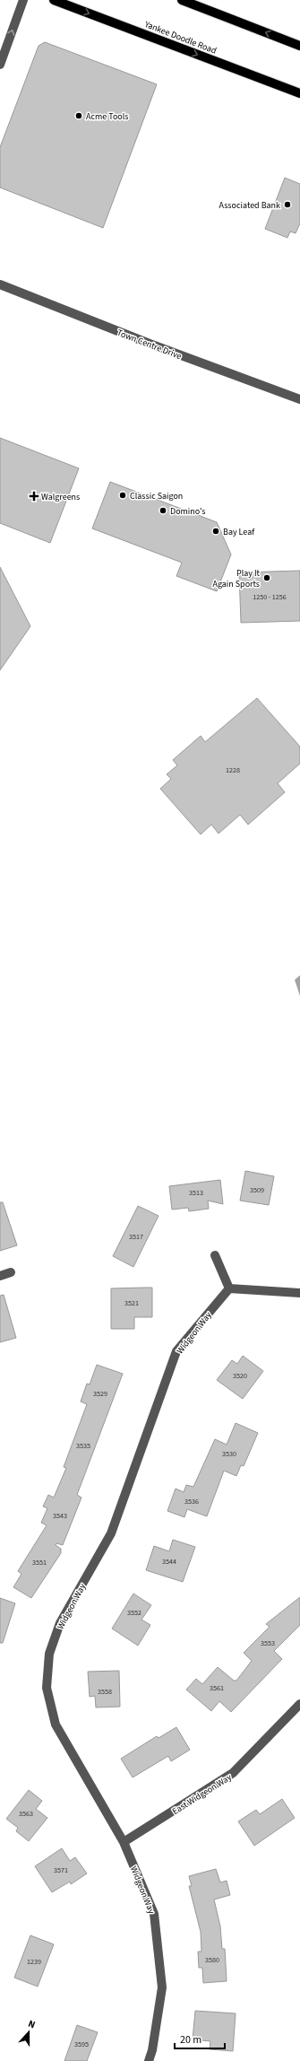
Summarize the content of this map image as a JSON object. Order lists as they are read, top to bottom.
{
  "streets": {
    "main road": ["Yankee Doodle Road"],
    "street": ["Town Centre Drive", "Widgeon Way", "East Widgeon Way"]
  },
  "crossings": [
    ["Widgeon Way", "East Widgeon Way"]
  ],
  "places": {
    "other": [
      "Acme Tools",
      "Associated Bank",
      "Classic Saigon",
      "Domino's",
      "Bay Leaf",
      "Play It Again Sports"
    ],
    "health": ["Walgreens"]
  },
  "house_numbers": [
    "1250 - 1256",
    "1228",
    "3509",
    "3513",
    "3517",
    "3521",
    "3520",
    "3529",
    "3535",
    "3530",
    "3536",
    "3543",
    "3544",
    "3551",
    "3552",
    "3553",
    "3561",
    "3558",
    "3563",
    "3571",
    "3580",
    "1239",
    "3595"
  ],
  "scale_bar": "20 m",
  "north": "top"
}
